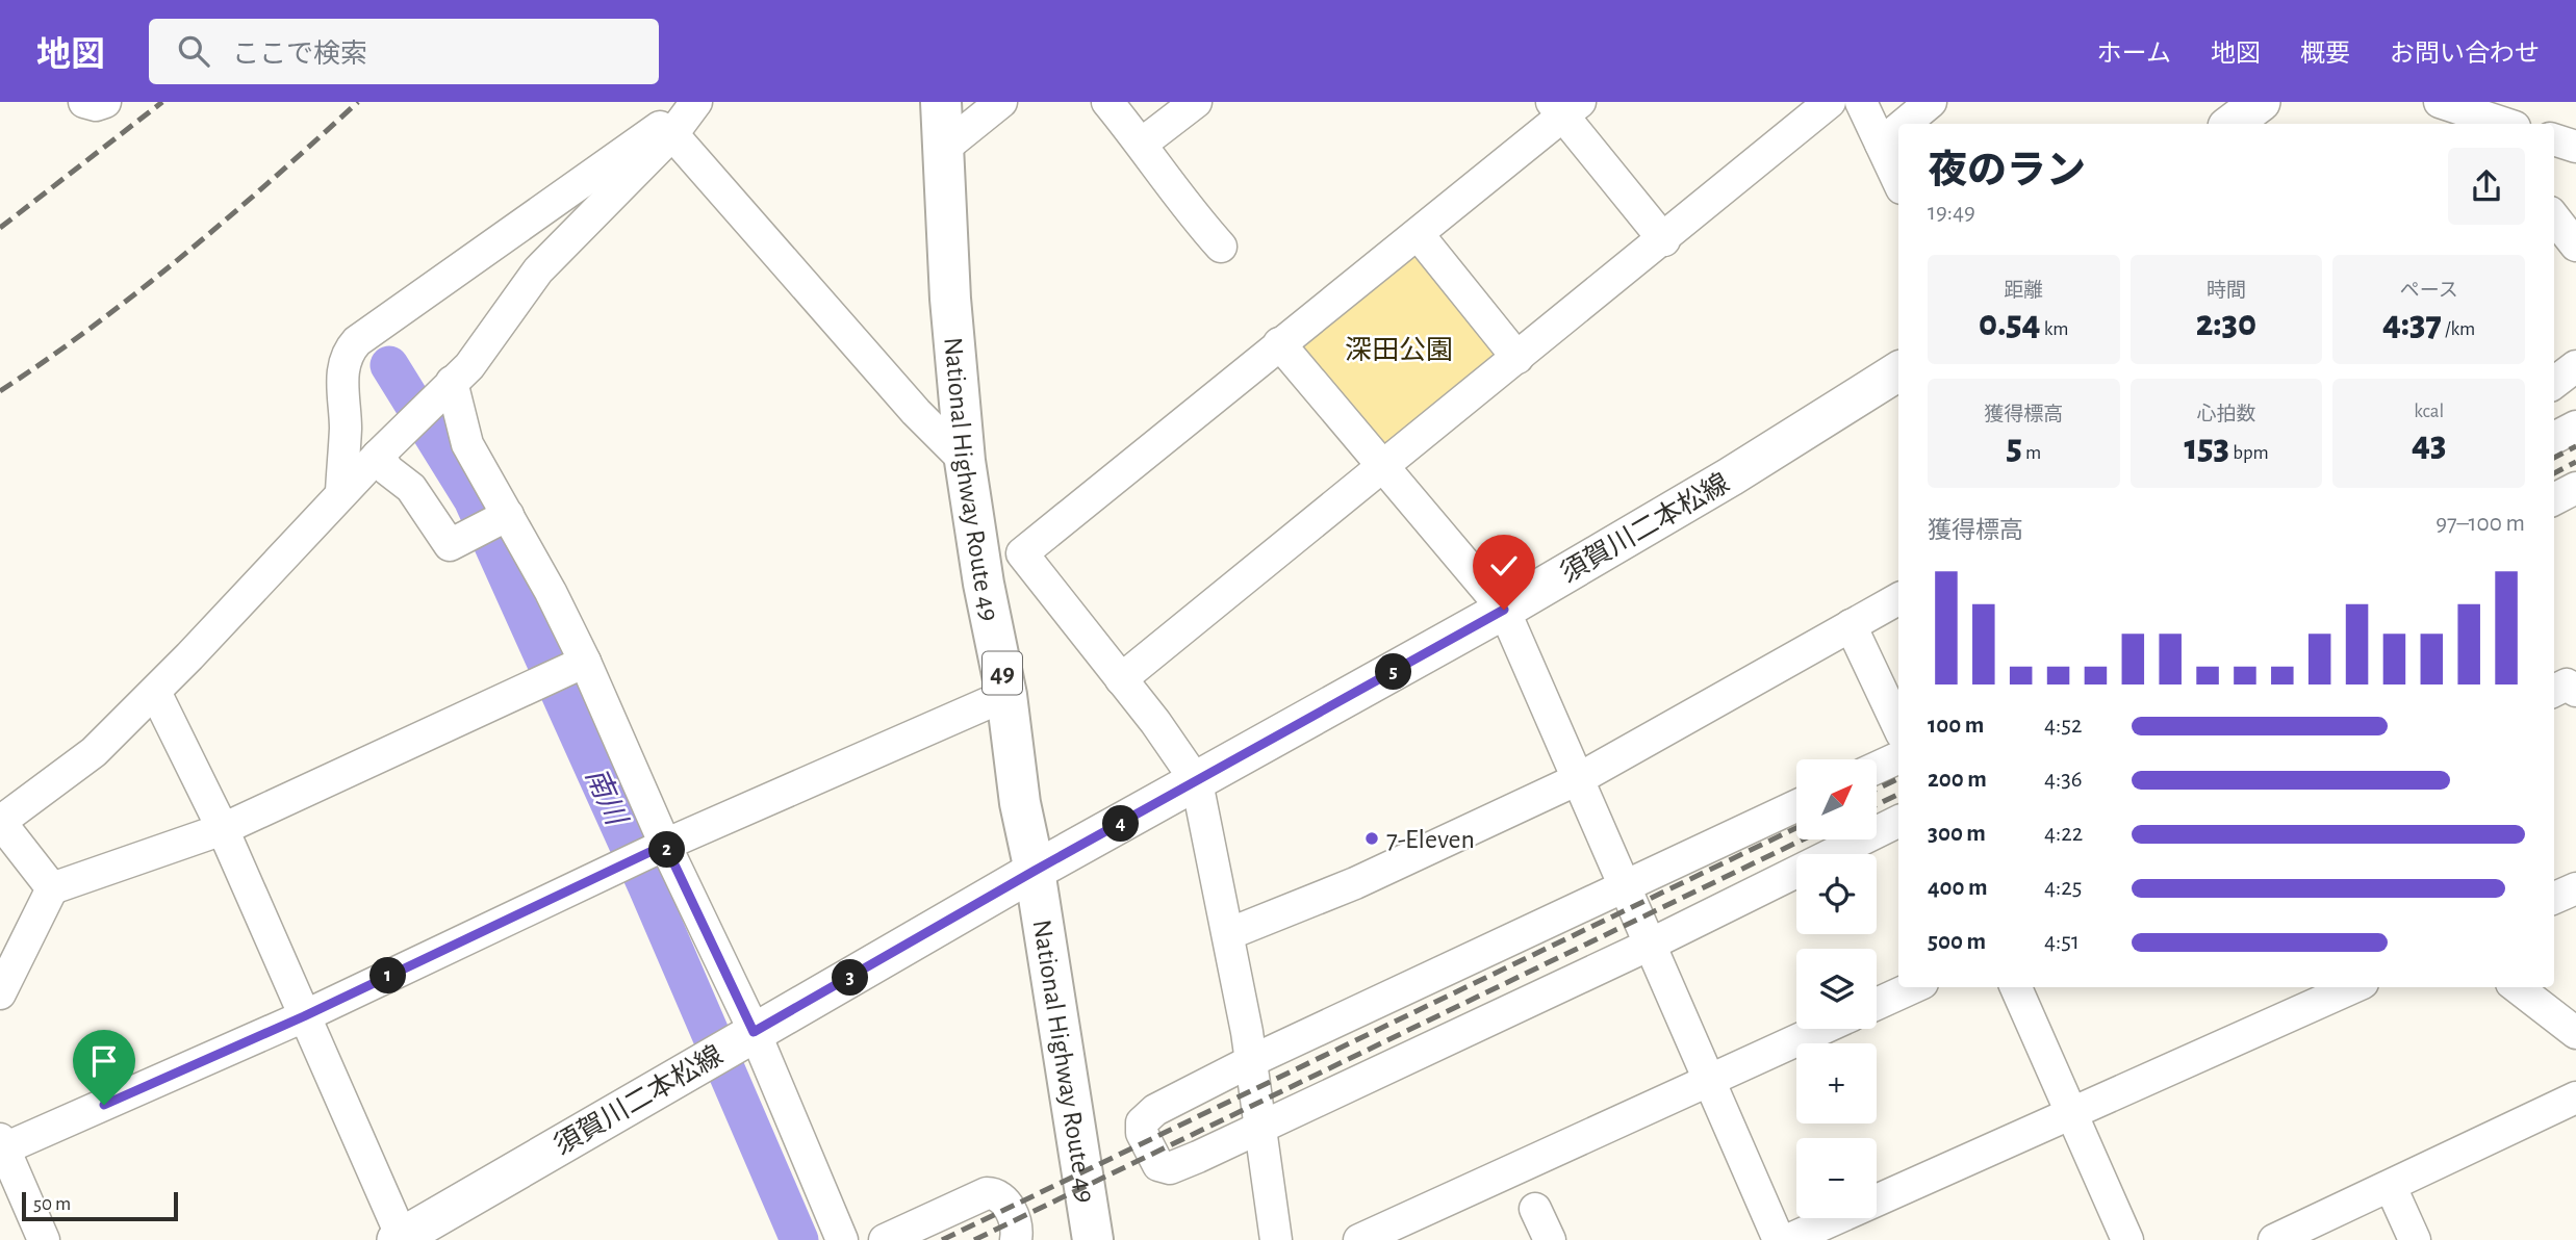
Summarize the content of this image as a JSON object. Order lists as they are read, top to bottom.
{
  "streets": {
    "highway": ["National Highway Route 49", "49"],
    "main road": ["須賀川二本松線"]
  },
  "crossings": [
    ["National Highway Route 49", "須賀川二本松線"]
  ],
  "water": ["南川"],
  "parks": ["深田公園"],
  "places": ["7-Eleven"],
  "scale_bar": "50 m",
  "north": "top right",
  "page": {
    "header": "地図",
    "search": "ここで検索",
    "nav": [
      "ホーム",
      "地図",
      "概要",
      "お問い合わせ"
    ],
    "heading": ["夜のラン", "19:49"],
    "stats": [
      ["距離", "0.54 km"],
      ["時間", "2:30"],
      ["ペース", "4:37 /km"],
      ["獲得標高", "5 m"],
      ["心拍数", "153 bpm"],
      ["kcal", "43"]
    ],
    "chart": ["獲得標高", "97–100 m"],
    "pins": [
      "5",
      "4",
      "2",
      "1",
      "3"
    ],
    "list": [
      {
        "name": "100 m",
        "note": "4:52"
      },
      {
        "name": "200 m",
        "note": "4:36"
      },
      {
        "name": "300 m",
        "note": "4:22"
      },
      {
        "name": "400 m",
        "note": "4:25"
      },
      {
        "name": "500 m",
        "note": "4:51"
      }
    ],
    "map_buttons": ["+", "−"],
    "scale": "50 m"
  }
}
